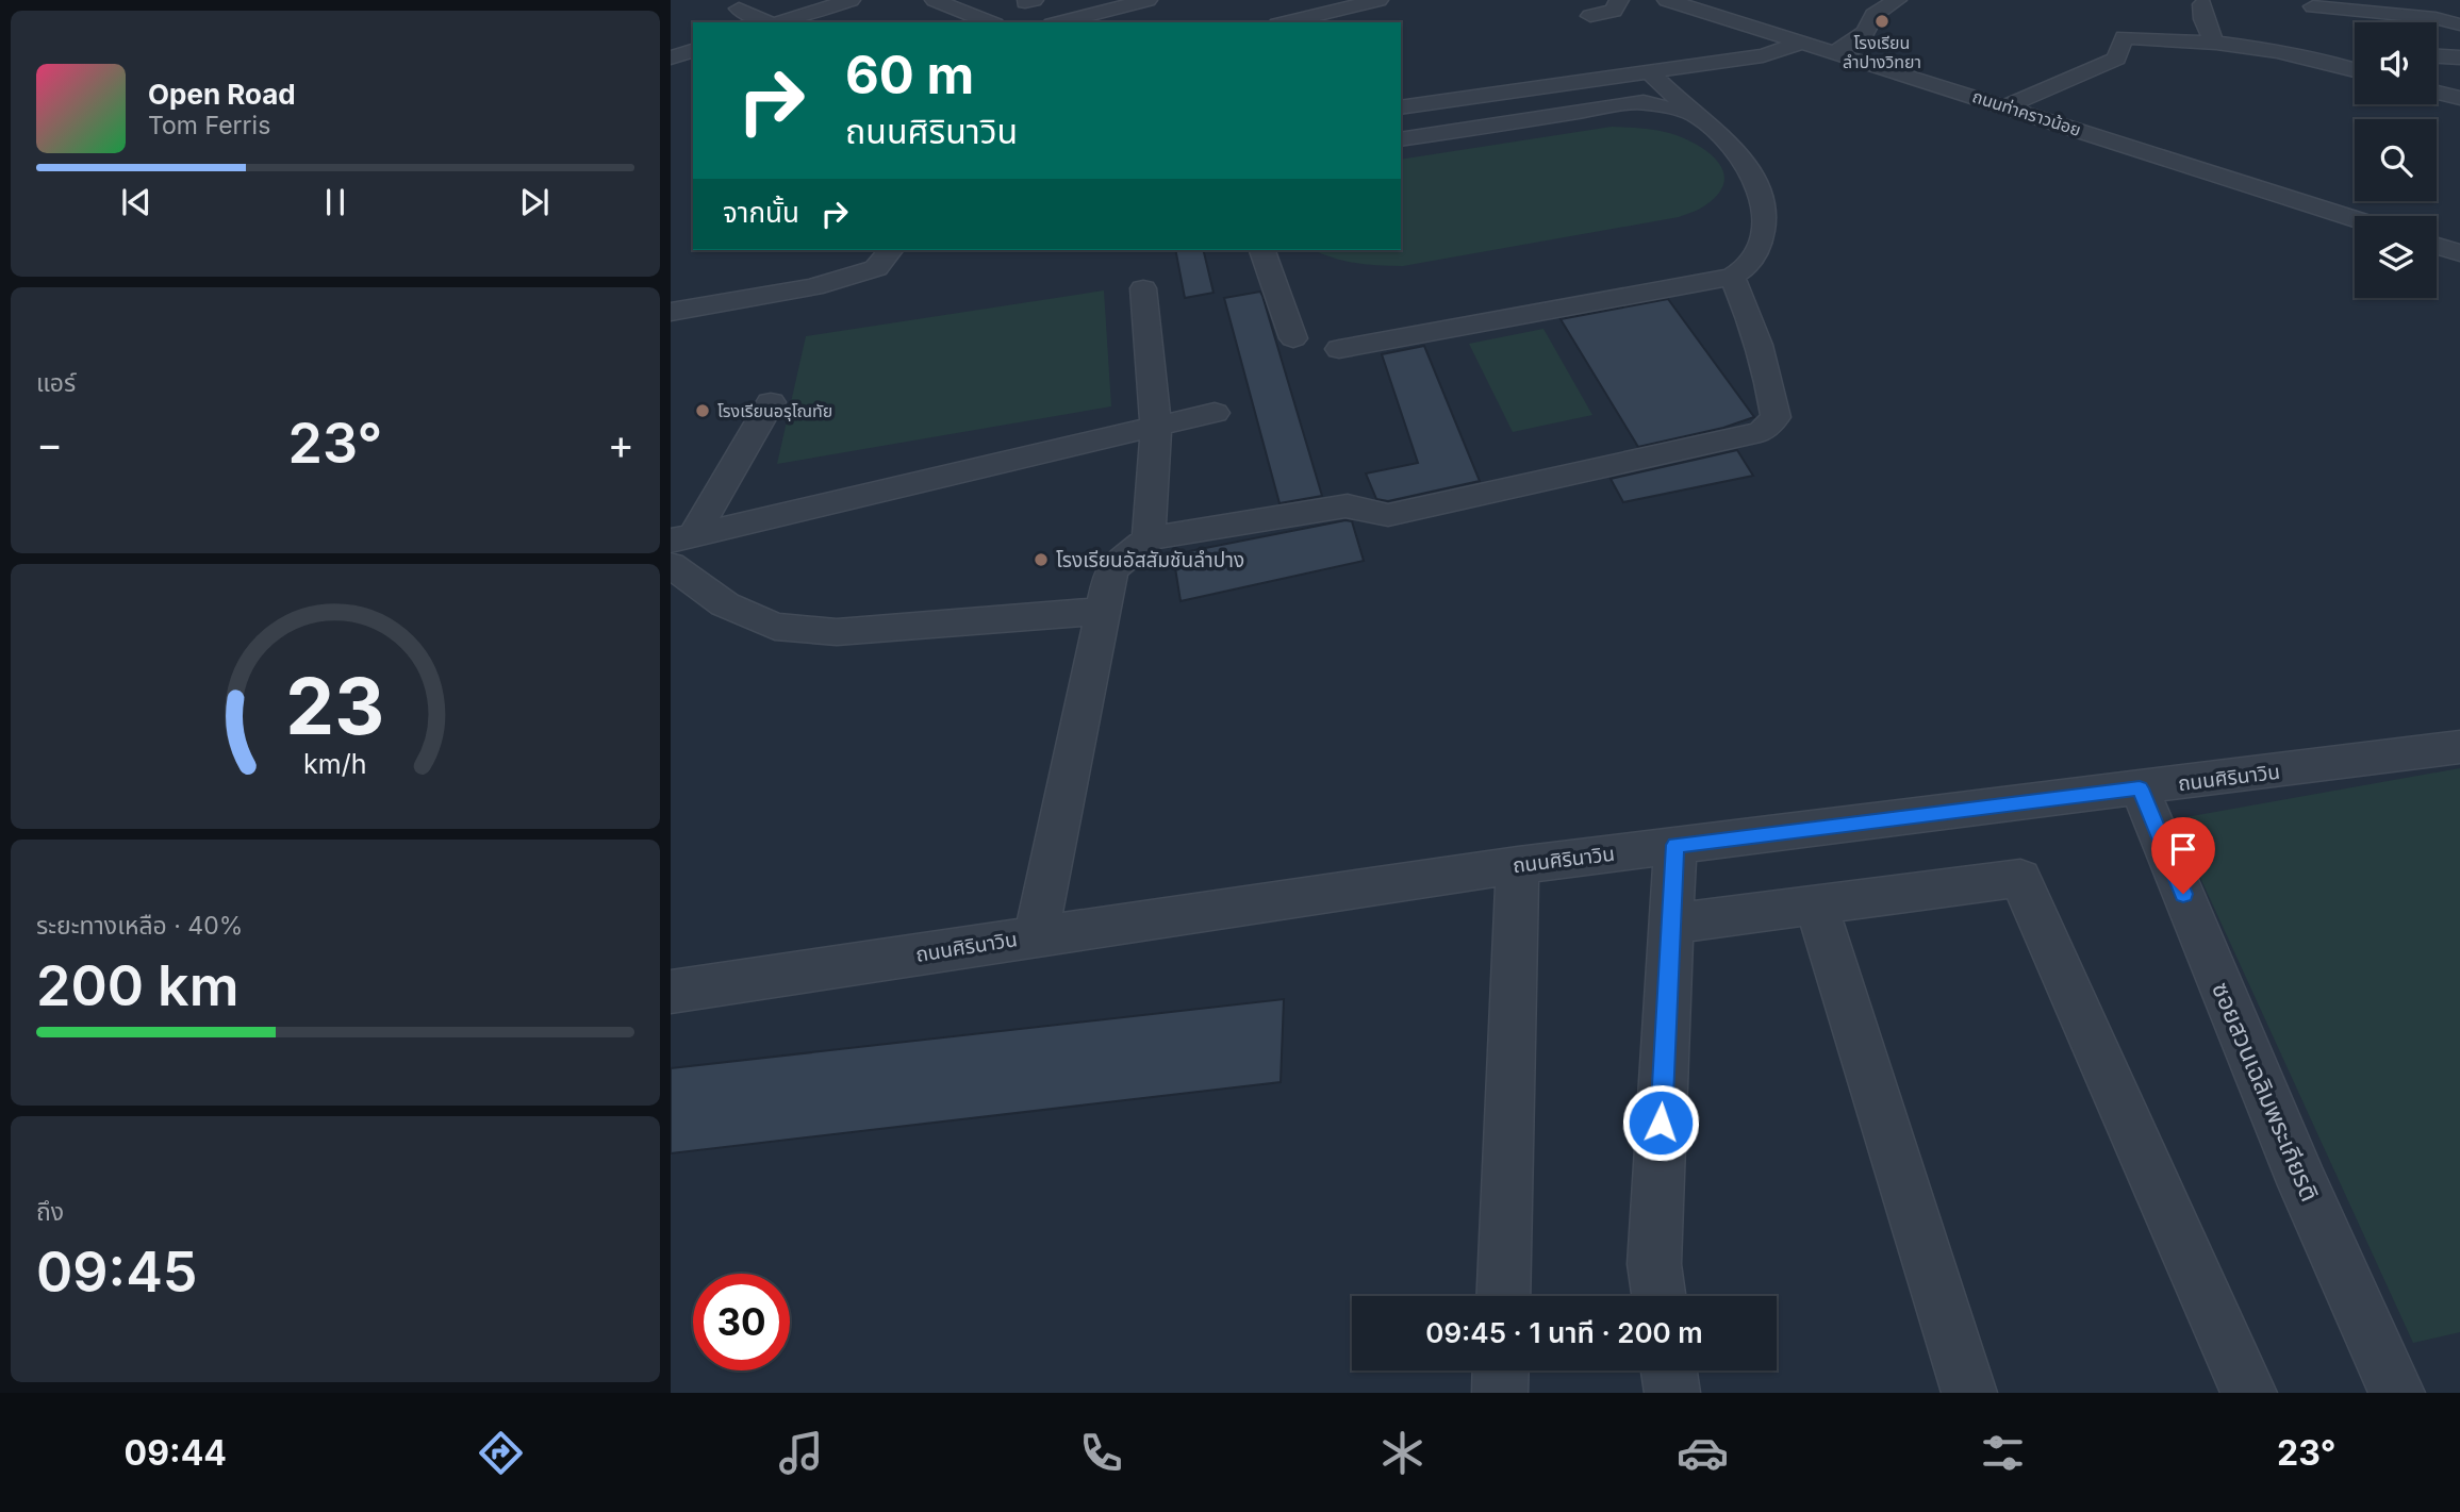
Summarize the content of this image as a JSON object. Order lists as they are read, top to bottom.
{
  "streets": {
    "street": ["ถนนท่าคราวน้อย", "ถนนศิรินาวิน", "ซอยสวนเฉลิมพระเกียรติ"]
  },
  "crossings": [
    ["ถนนศิรินาวิน", "ซอยสวนเฉลิมพระเกียรติ"]
  ],
  "places": ["โรงเรียน ลำปางวิทยา", "โรงเรียนอรุโณทัย", "โรงเรียนอัสสัมชันลำปาง"],
  "page": {
    "turn": ["60 m", "ถนนศิรินาวิน"],
    "song": ["Open Road", "Tom Ferris"],
    "then": "จากนั้น",
    "tile": [
      "แอร์",
      ["ระยะทางเหลือ · 40%", "200 km"],
      ["ถึง", "09:45"]
    ],
    "heat": ["−", "23°", "+"],
    "limit": "30",
    "trip": "09:45 · 1 นาที · 200 m",
    "tabs": ["09:44", "23°"],
    "gauge": ["23", "km/h"]
  }
}
